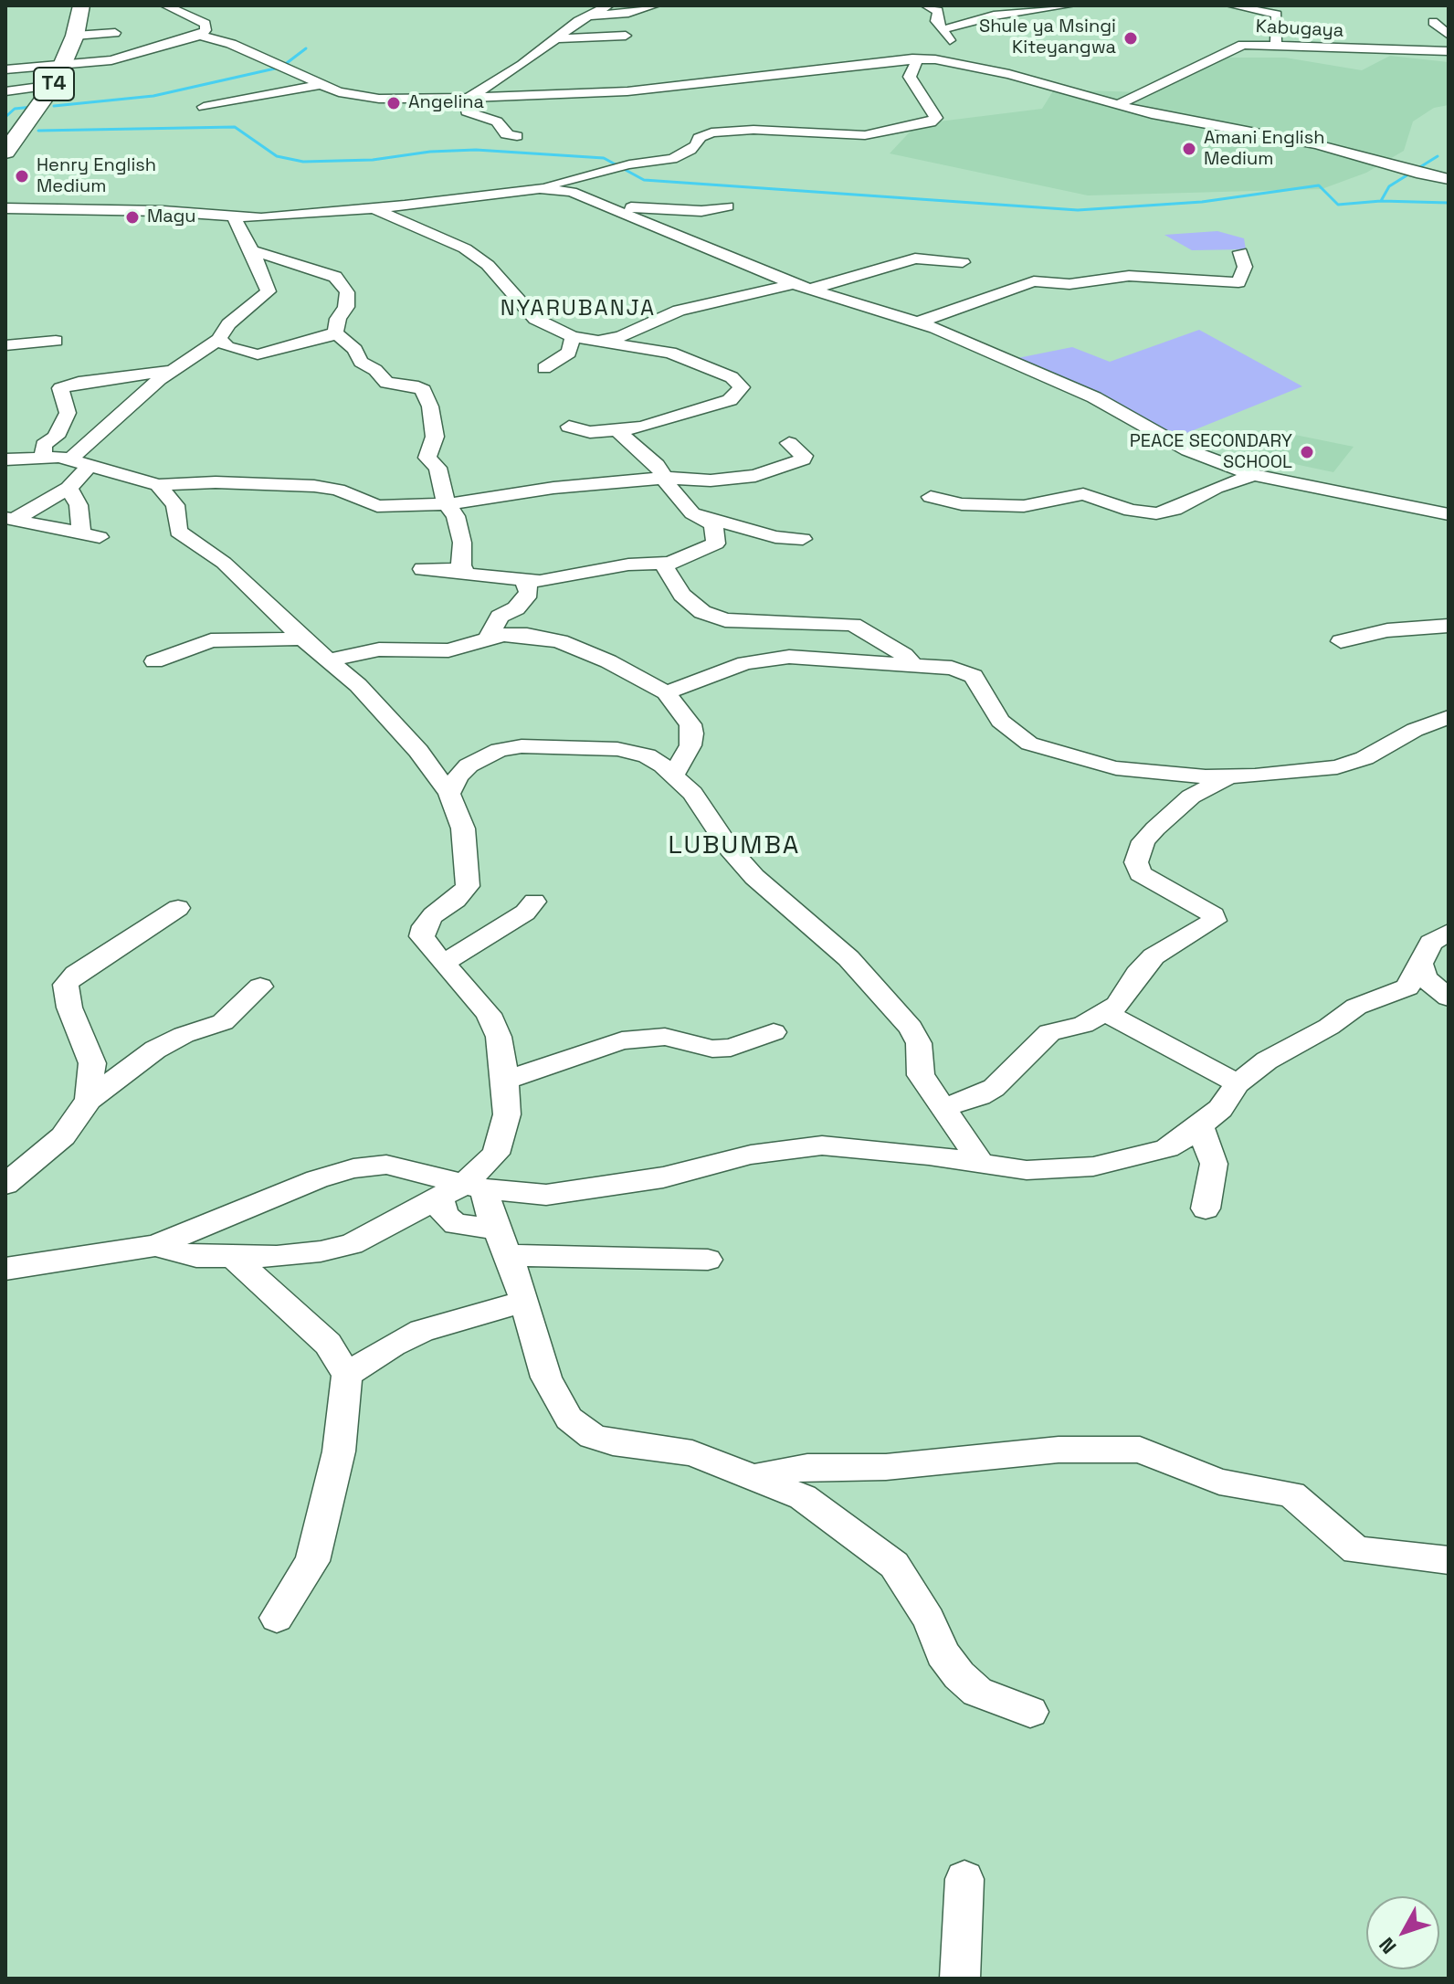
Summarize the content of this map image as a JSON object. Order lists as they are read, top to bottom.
{
  "streets": {
    "highway": ["T4"],
    "street": ["Kabugaya"]
  },
  "districts": ["NYARUBANJA", "LUBUMBA"],
  "places": [
    "Shule ya Msingi Kiteyangwa",
    "Angelina",
    "Amani English Medium",
    "Henry English Medium",
    "Magu",
    "PEACE SECONDARY SCHOOL"
  ],
  "north": "bottom left"
}
